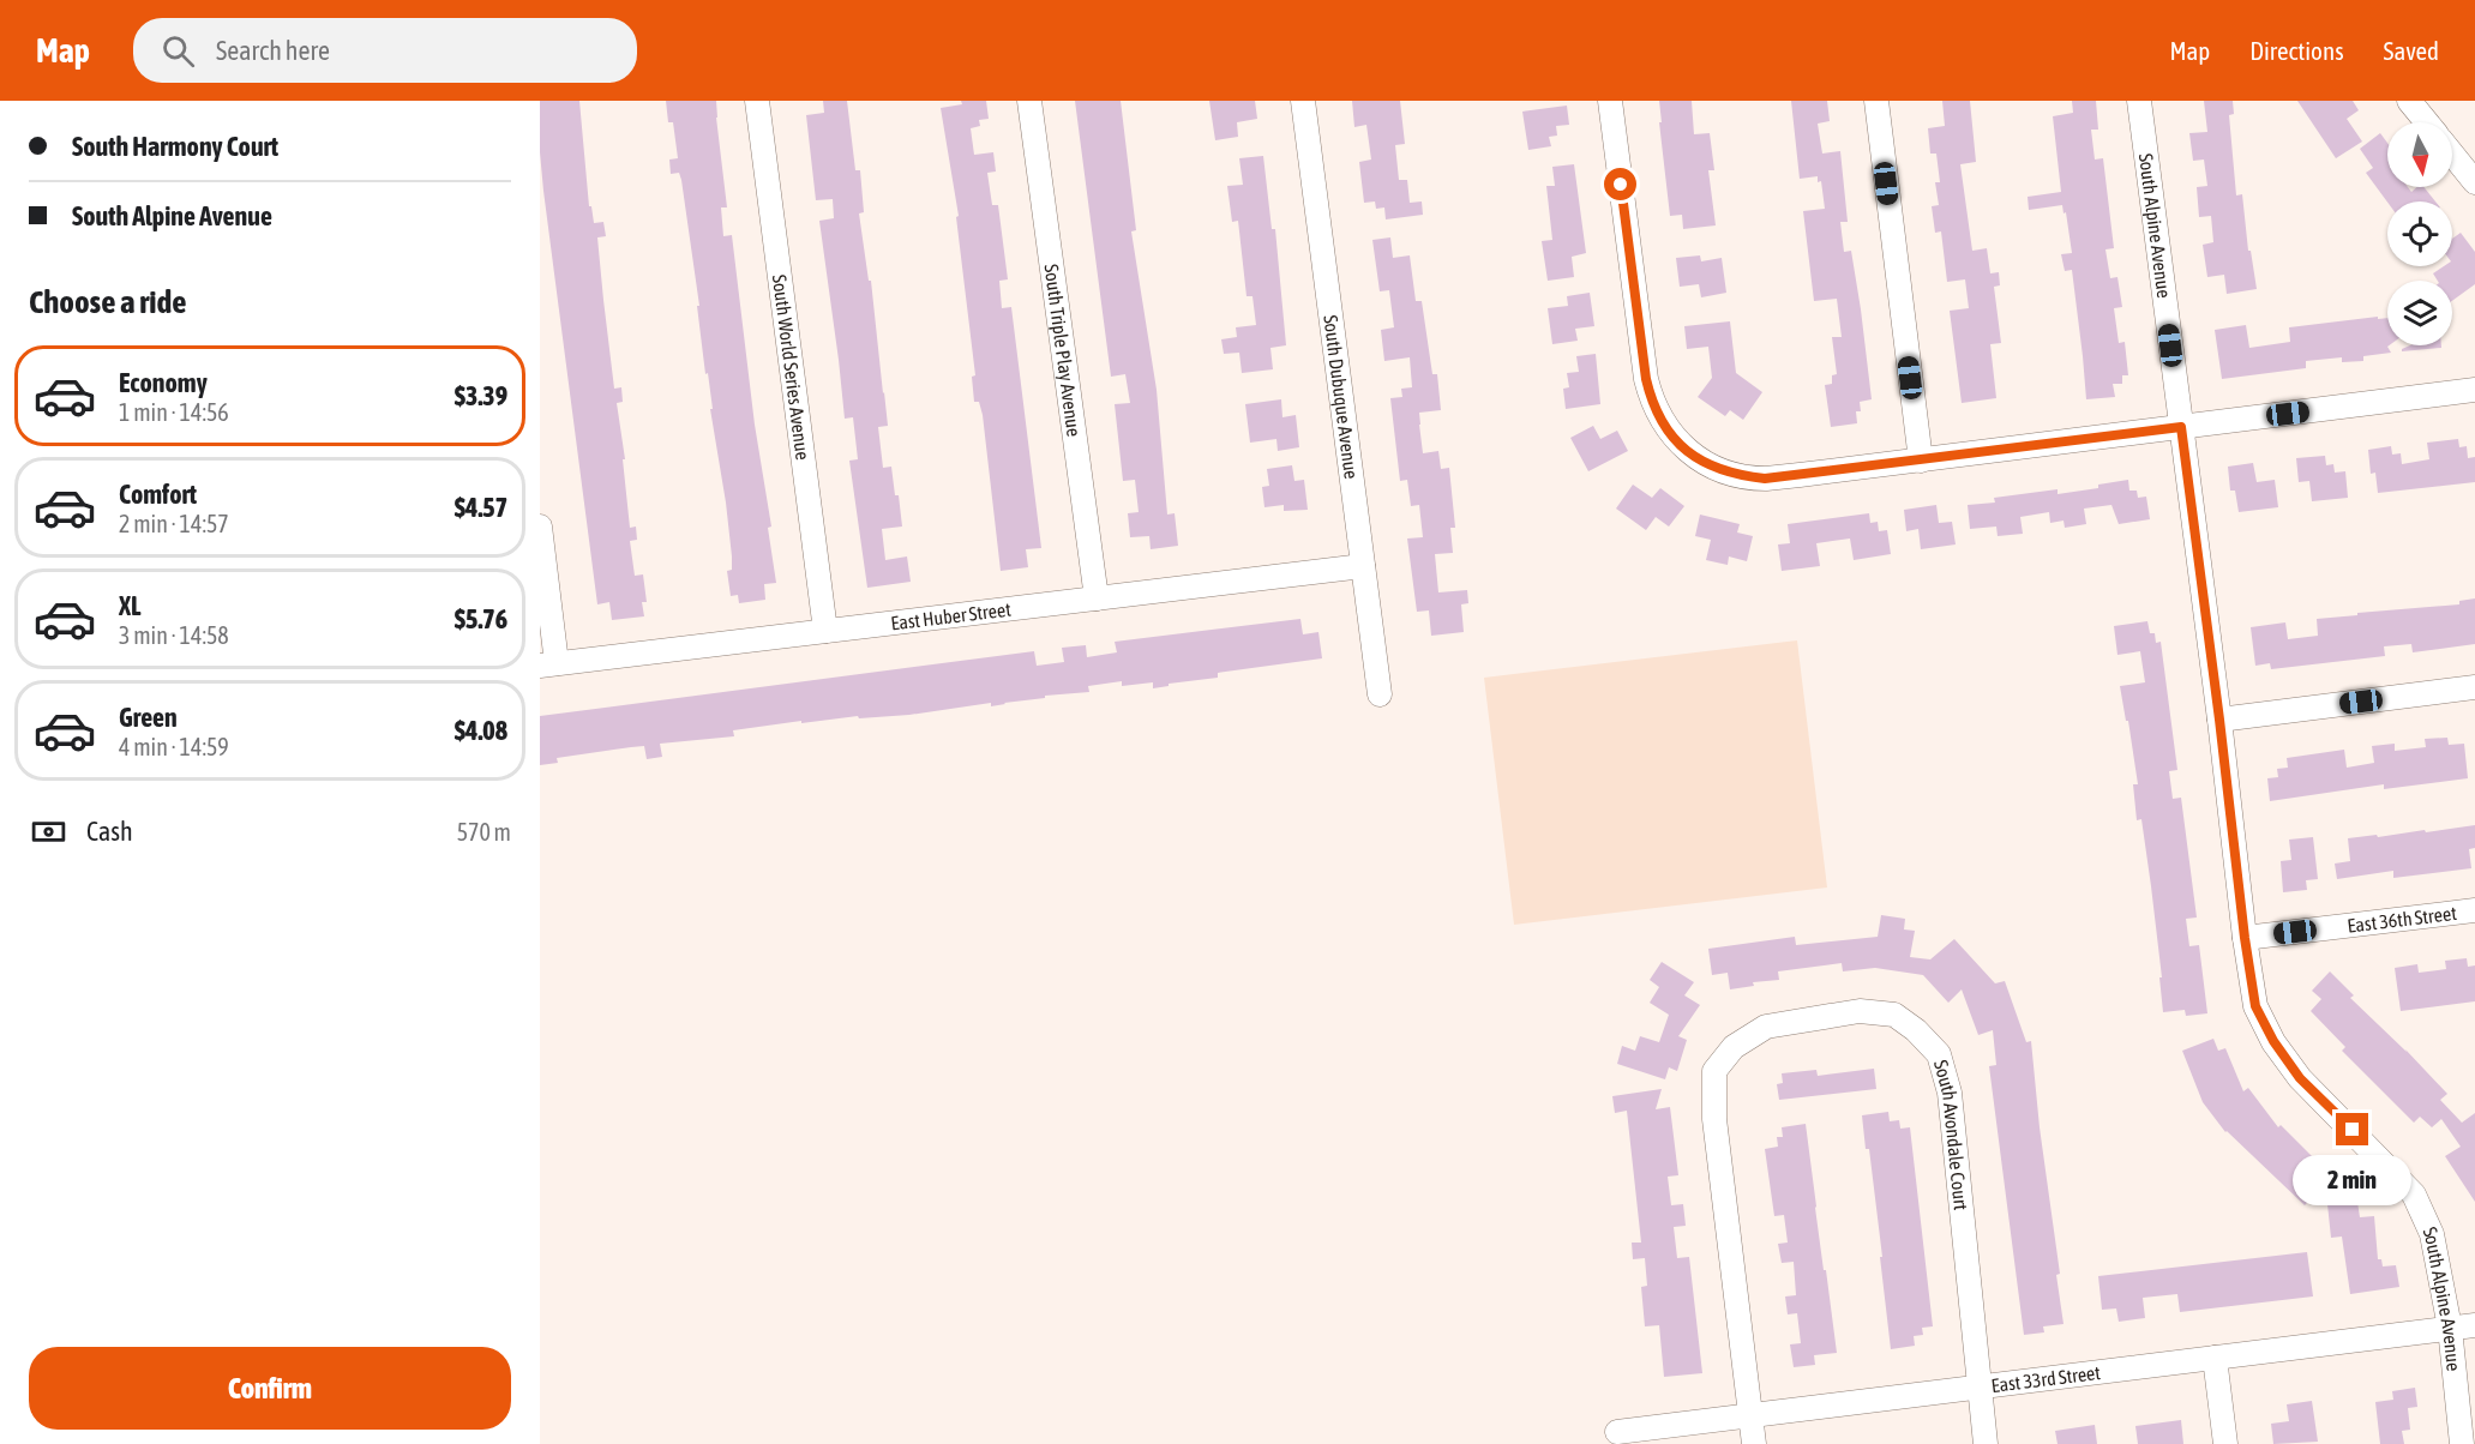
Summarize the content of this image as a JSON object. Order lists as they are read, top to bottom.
{
  "streets": {
    "street": [
      "South Alpine Avenue",
      "South Triple Play Avenue",
      "South World Series Avenue",
      "South Dubuque Avenue",
      "East Huber Street",
      "East 36th Street",
      "South Avondale Court",
      "East 33rd Street"
    ]
  },
  "crossings": [
    ["South Alpine Avenue", "East 36th Street"],
    ["South Alpine Avenue", "East 33rd Street"],
    ["South Triple Play Avenue", "East Huber Street"],
    ["South World Series Avenue", "East Huber Street"],
    ["South Dubuque Avenue", "East Huber Street"],
    ["South Avondale Court", "East 33rd Street"]
  ],
  "north": "bottom",
  "page": {
    "header": "Map",
    "search": "Search here",
    "nav": ["Map", "Directions", "Saved"],
    "banner": ["South Harmony Court", "South Alpine Avenue"],
    "heading": "Choose a ride",
    "list": [
      {
        "name": "Economy",
        "note": "1 min · 14:56",
        "value": "$3.39"
      },
      {
        "name": "Comfort",
        "note": "2 min · 14:57",
        "value": "$4.57"
      },
      {
        "name": "XL",
        "note": "3 min · 14:58",
        "value": "$5.76"
      },
      {
        "name": "Green",
        "note": "4 min · 14:59",
        "value": "$4.08"
      }
    ],
    "pay": ["Cash", "570 m"],
    "bubble": "2 min",
    "buttons": "Confirm"
  }
}
